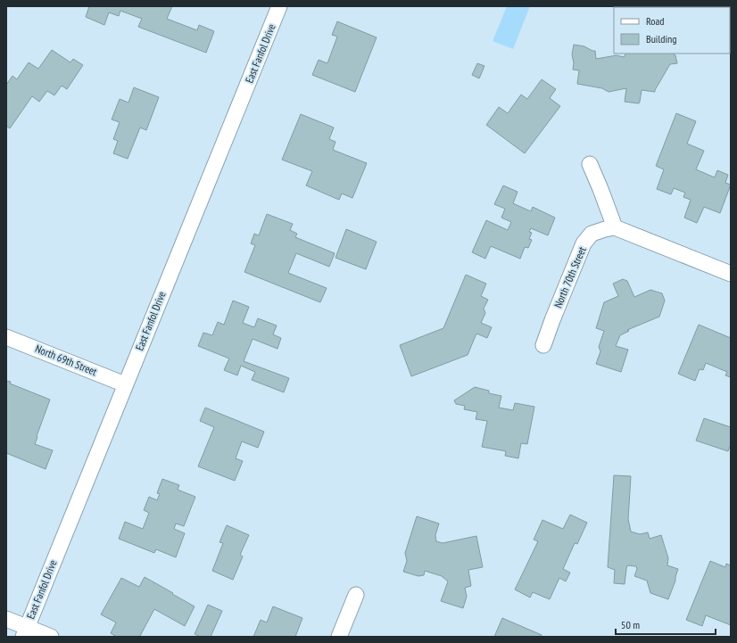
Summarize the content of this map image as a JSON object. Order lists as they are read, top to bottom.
{
  "streets": {
    "street": ["East Fanfol Drive", "North 70th Street", "North 69th Street"]
  },
  "crossings": [
    ["East Fanfol Drive", "North 69th Street"]
  ],
  "legend": ["Road", "Building"],
  "scale_bar": "50 m"
}
